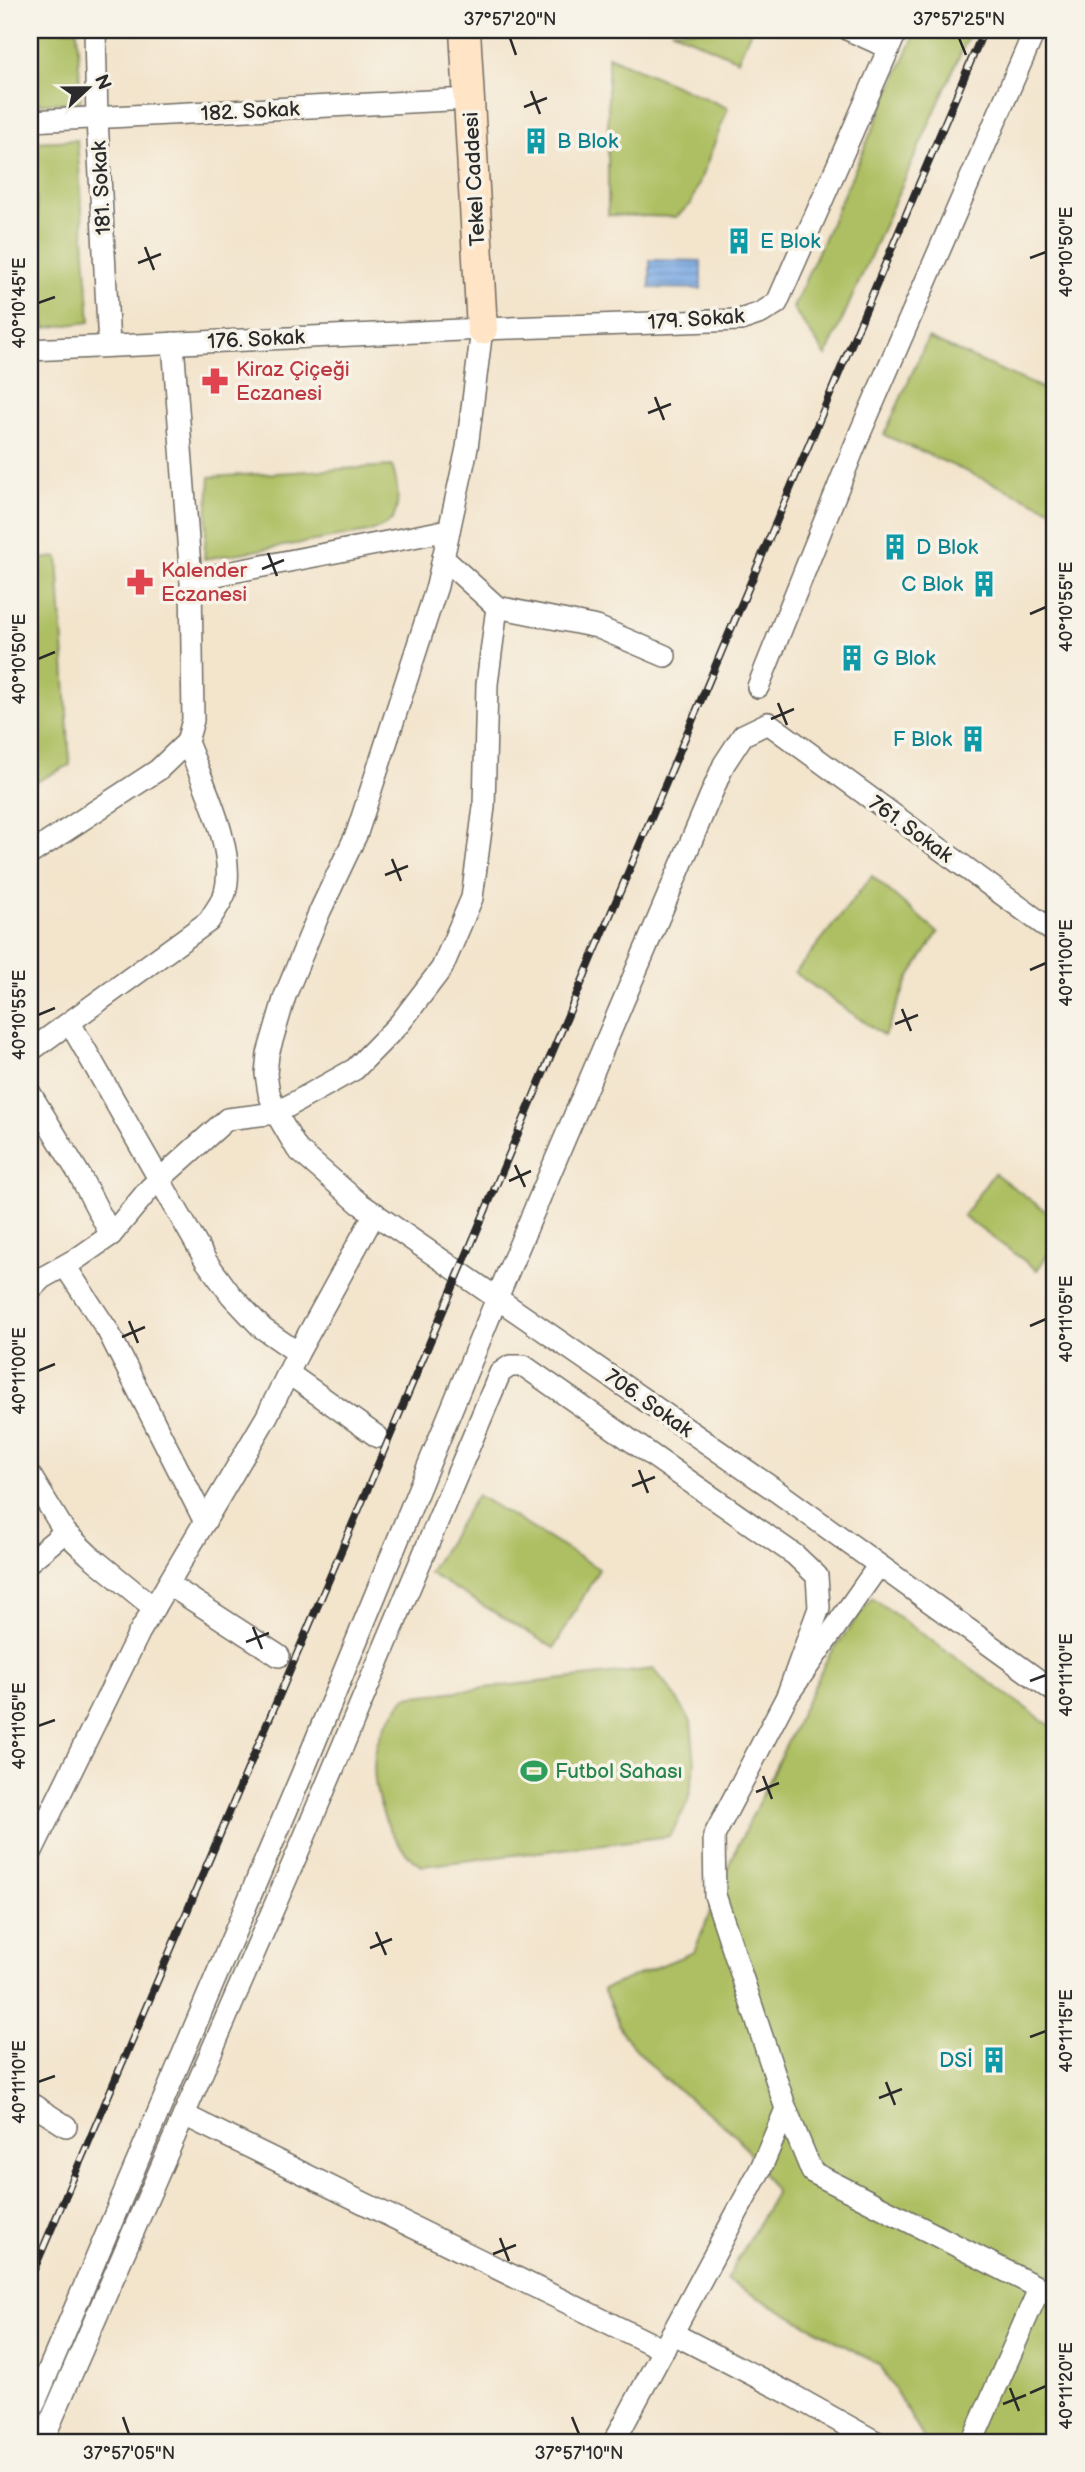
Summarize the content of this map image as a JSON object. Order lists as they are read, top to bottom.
{
  "streets": {
    "street": [
      "182. Sokak",
      "Tekel Caddesi",
      "181. Sokak",
      "179. Sokak",
      "176. Sokak",
      "761. Sokak",
      "706. Sokak"
    ]
  },
  "crossings": [
    ["182. Sokak", "Tekel Caddesi"],
    ["182. Sokak", "181. Sokak"],
    ["Tekel Caddesi", "179. Sokak"],
    ["Tekel Caddesi", "176. Sokak"],
    ["Tekel Caddesi", "706. Sokak"],
    ["181. Sokak", "176. Sokak"],
    ["179. Sokak", "176. Sokak"],
    ["179. Sokak", "706. Sokak"],
    ["176. Sokak", "706. Sokak"],
    ["761. Sokak", "706. Sokak"]
  ],
  "places": {
    "building": [
      "B Blok",
      "E Blok",
      "D Blok",
      "C Blok",
      "G Blok",
      "F Blok",
      "DSİ"
    ],
    "pharmacy": ["Kiraz Çiçeği Eczanesi", "Kalender Eczanesi"],
    "sports": ["Futbol Sahası"]
  },
  "north": "right",
  "coordinates": [
    "37°57'20\"N",
    "37°57'25\"N",
    "40°10'50\"E",
    "40°10'45\"E",
    "40°10'55\"E",
    "40°11'00\"E",
    "40°11'05\"E",
    "40°11'10\"E",
    "40°11'15\"E",
    "40°11'20\"E",
    "37°57'05\"N",
    "37°57'10\"N"
  ]
}
